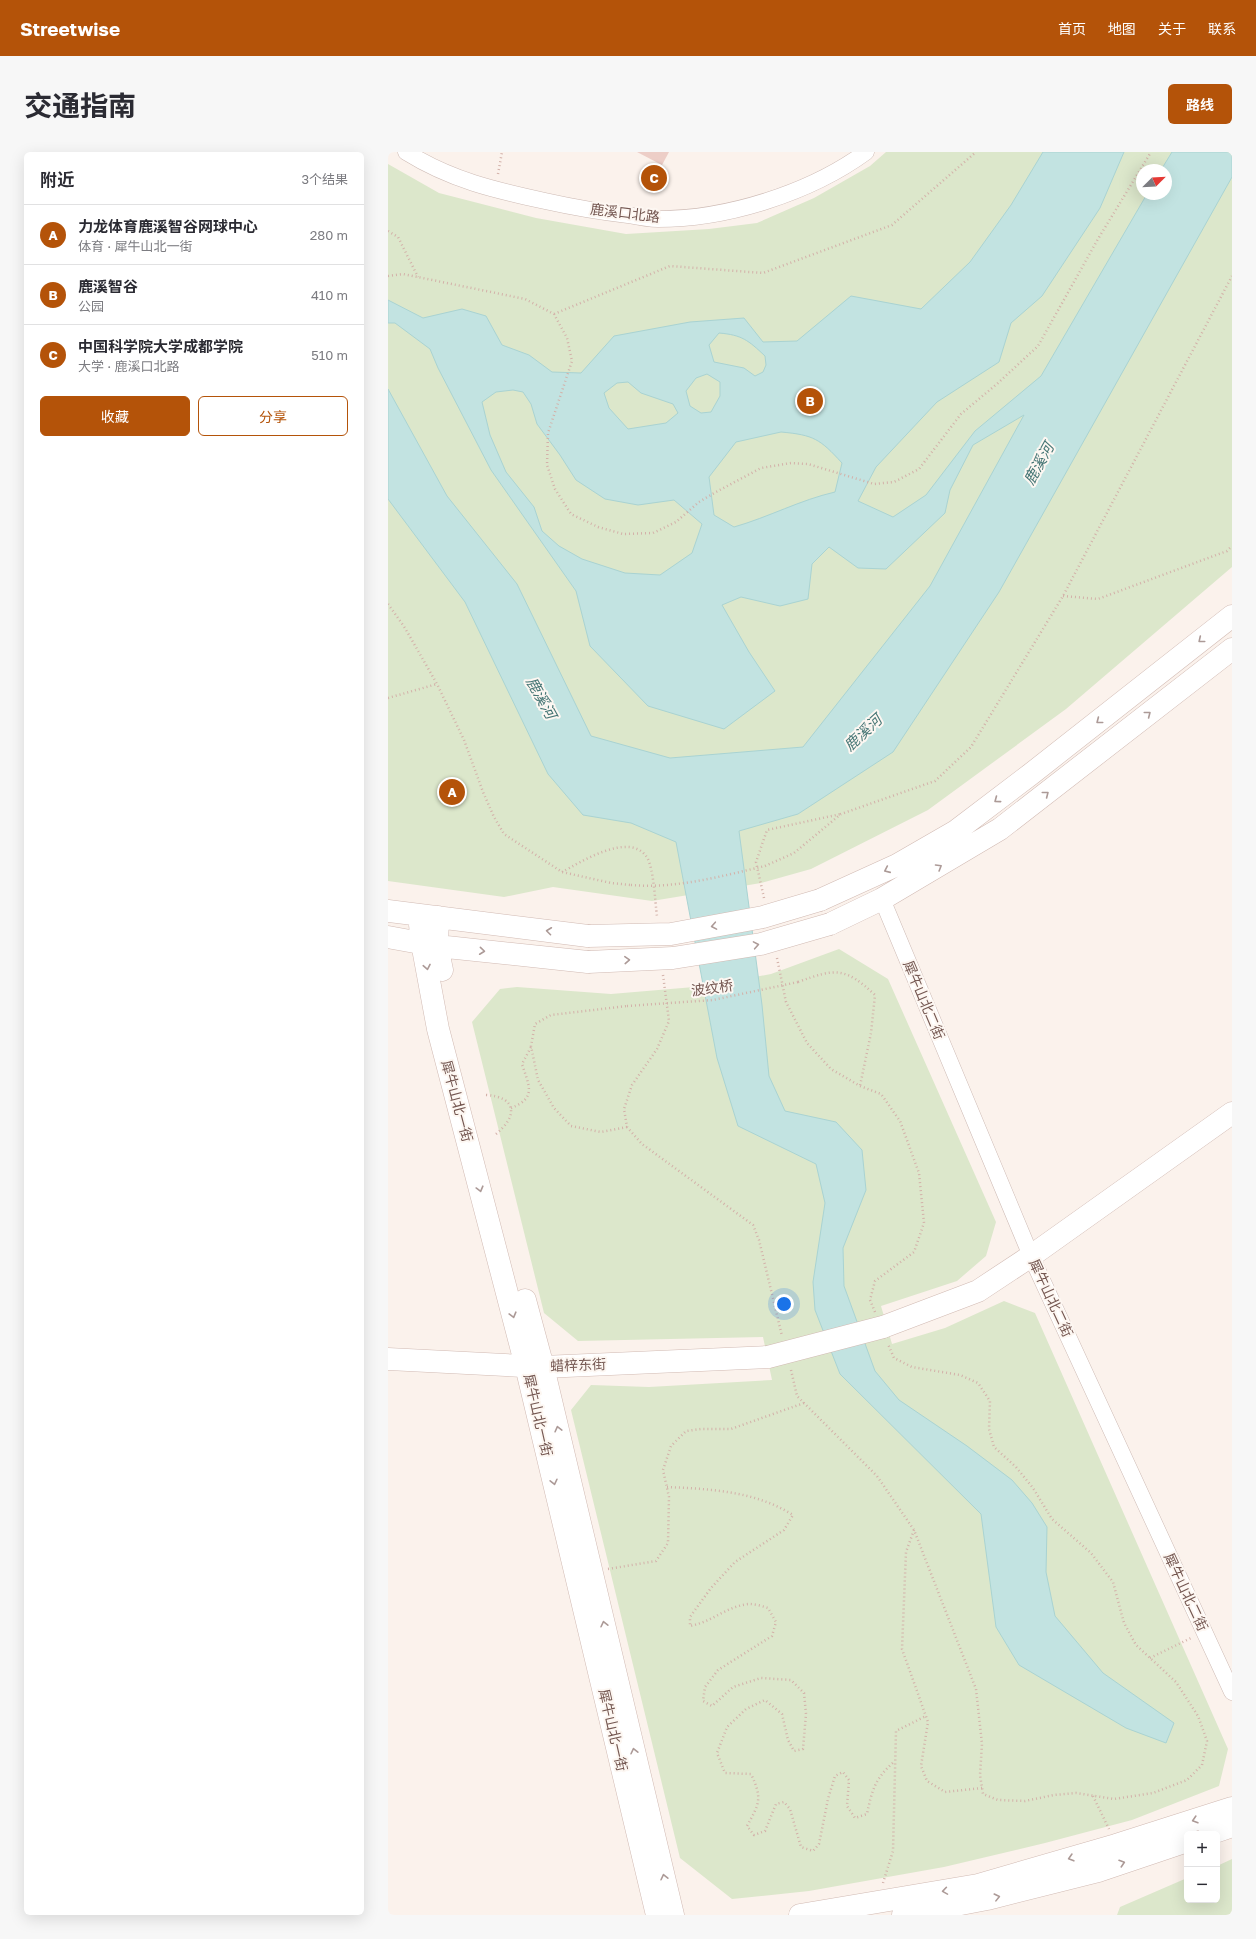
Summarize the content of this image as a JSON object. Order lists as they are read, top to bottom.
{
  "streets": {
    "street": [
      "鹿溪口北路",
      "犀牛山北二街",
      "犀牛山北一街",
      "蜡梓东街"
    ],
    "path": ["波纹桥"]
  },
  "crossings": [
    ["犀牛山北二街", "蜡梓东街"],
    ["犀牛山北一街", "蜡梓东街"]
  ],
  "water": ["鹿溪河"],
  "north": "top right",
  "page": {
    "header": "Streetwise",
    "nav": [
      "首页",
      "地图",
      "关于",
      "联系"
    ],
    "title": "交通指南",
    "buttons": [
      "路线",
      ["收藏", "分享"]
    ],
    "heading": ["附近", "3个结果"],
    "pins": ["C", "B", "A"],
    "list": [
      {
        "mark": "A",
        "name": "力龙体育鹿溪智谷网球中心",
        "note": "体育 · 犀牛山北一街",
        "value": "280 m"
      },
      {
        "mark": "B",
        "name": "鹿溪智谷",
        "note": "公园",
        "value": "410 m"
      },
      {
        "mark": "C",
        "name": "中国科学院大学成都学院",
        "note": "大学 · 鹿溪口北路",
        "value": "510 m"
      }
    ],
    "map_buttons": ["+", "−"]
  }
}
